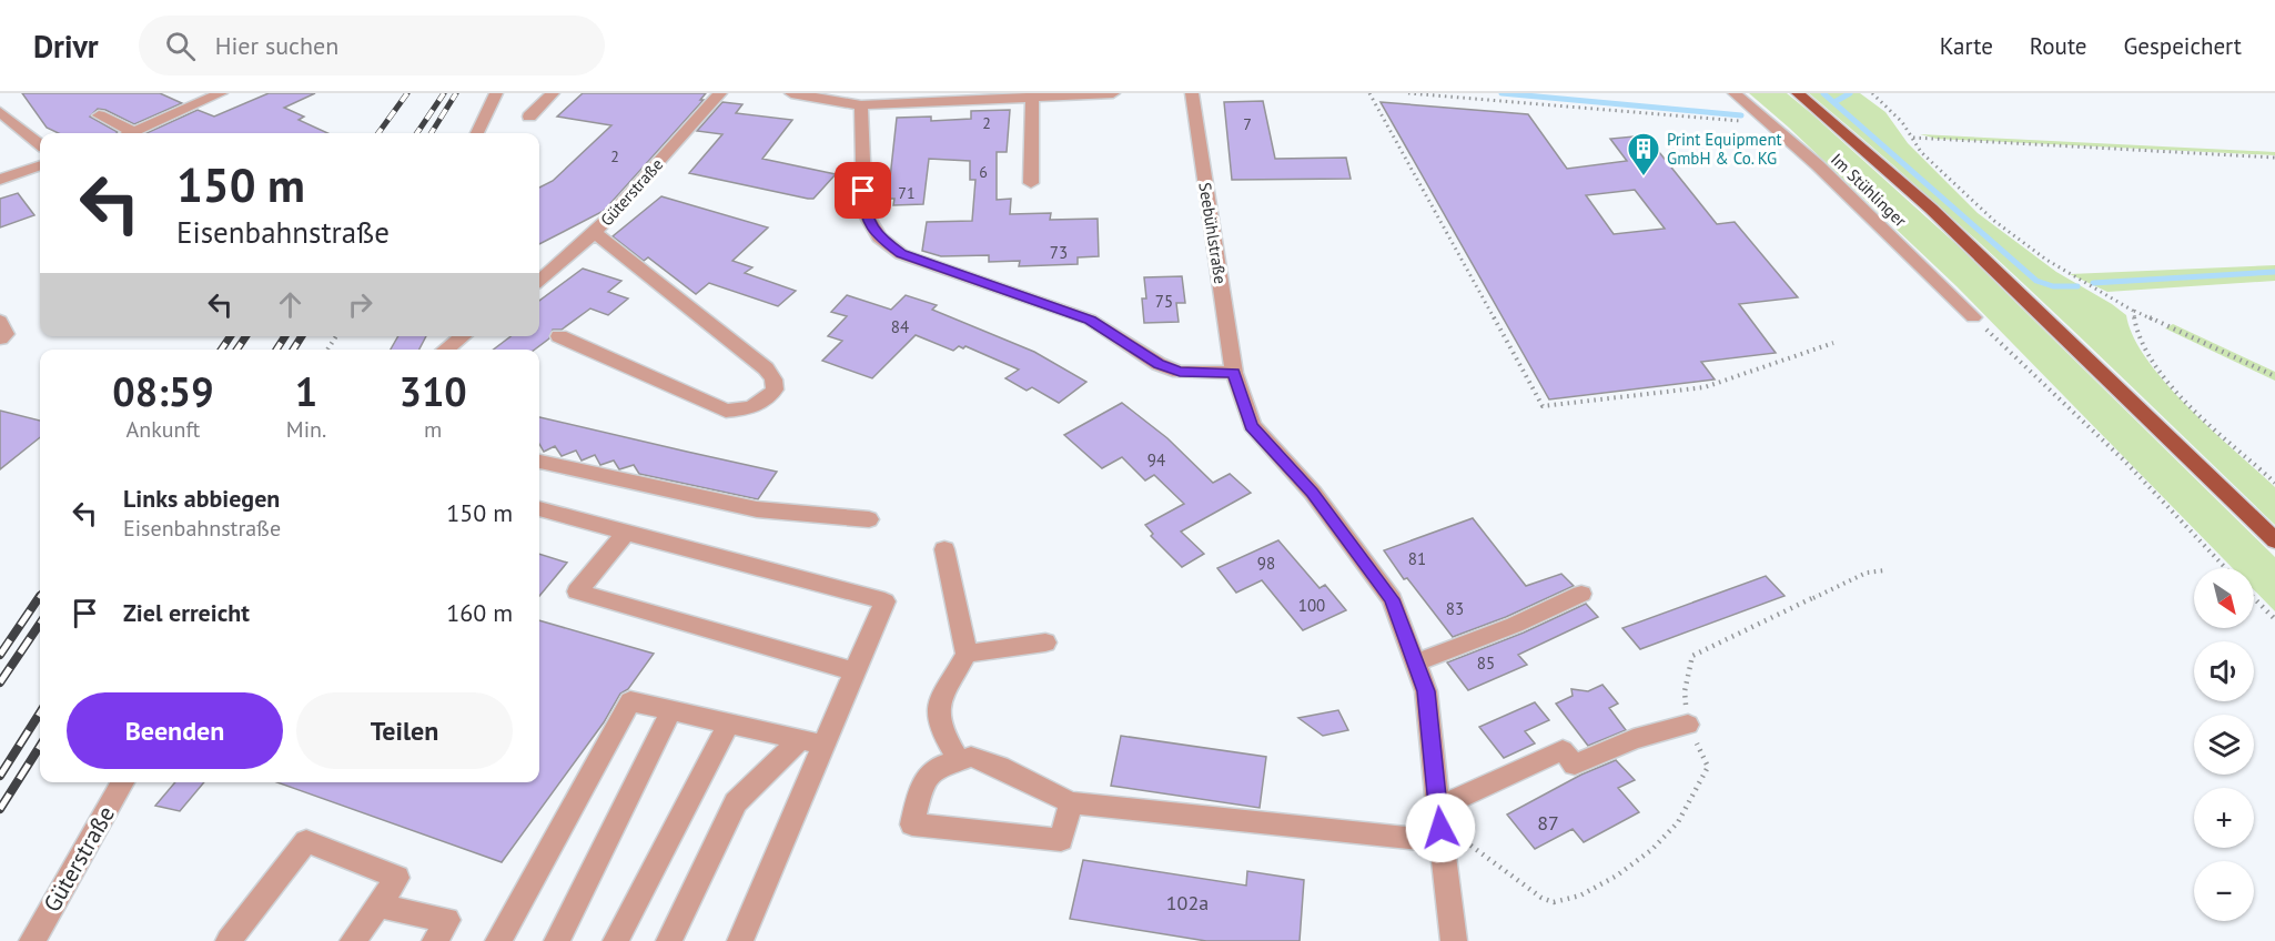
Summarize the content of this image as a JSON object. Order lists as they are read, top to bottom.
{
  "streets": {
    "street": ["Im Stühlinger", "Güterstraße", "Seebühlstraße"]
  },
  "places": {
    "building": ["Print Equipment GmbH & Co. KG"]
  },
  "house_numbers": [
    "2",
    "7",
    "2",
    "6",
    "71",
    "73",
    "75",
    "84",
    "94",
    "81",
    "98",
    "100",
    "83",
    "85",
    "87",
    "102a"
  ],
  "north": "bottom right",
  "page": {
    "header": "Drivr",
    "search": "Hier suchen",
    "nav": ["Karte", "Route", "Gespeichert"],
    "turn": ["150 m", "Eisenbahnstraße"],
    "eta": [
      "08:59",
      "Ankunft",
      "1",
      "Min.",
      "310",
      "m"
    ],
    "list": [
      {
        "name": "Links abbiegen",
        "note": "Eisenbahnstraße",
        "value": "150 m"
      },
      {
        "name": "Ziel erreicht",
        "value": "160 m"
      }
    ],
    "map_buttons": ["+", "−"],
    "buttons": ["Beenden", "Teilen"]
  }
}
